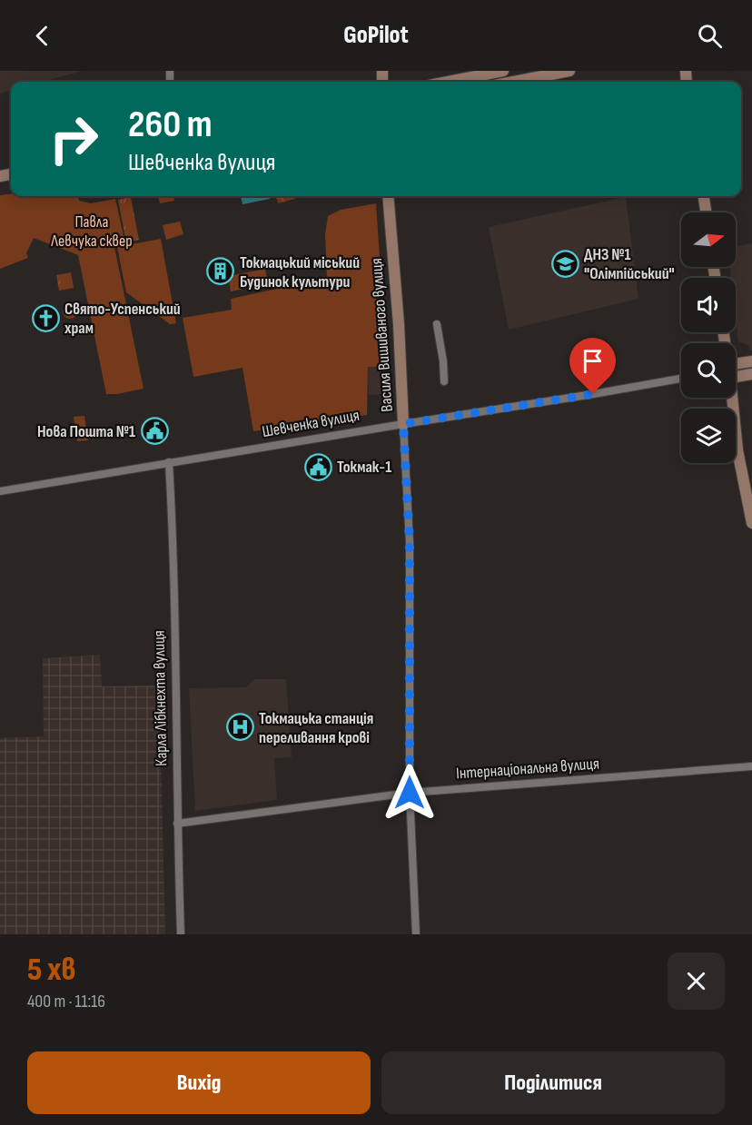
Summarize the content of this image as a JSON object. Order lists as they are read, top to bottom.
{
  "streets": {
    "street": [
      "Василя Вишиваного вулиця",
      "Шевченка вулиця",
      "Карла Лібкнехта вулиця",
      "Інтернаціональна вулиця"
    ]
  },
  "crossings": [
    ["Василя Вишиваного вулиця", "Шевченка вулиця"],
    ["Василя Вишиваного вулиця", "Інтернаціональна вулиця"],
    ["Шевченка вулиця", "Карла Лібкнехта вулиця"],
    ["Карла Лібкнехта вулиця", "Інтернаціональна вулиця"]
  ],
  "parks": ["Павла Левчука сквер"],
  "places": {
    "school or university": ["ДНЗ №1 \"Олімпійський\""],
    "building": ["Токмацький міський Будинок культури"],
    "church": ["Свято-Успенський храм"],
    "public building": ["Нова Пошта №1", "Токмак-1"],
    "hospital": ["Токмацька станція переливання крові"]
  },
  "north": "right",
  "page": {
    "header": "GoPilot",
    "turn": ["260 m", "Шевченка вулиця"],
    "heading": ["5 хв", "400 m · 11:16"],
    "buttons": ["Вихід", "Поділитися"]
  }
}
